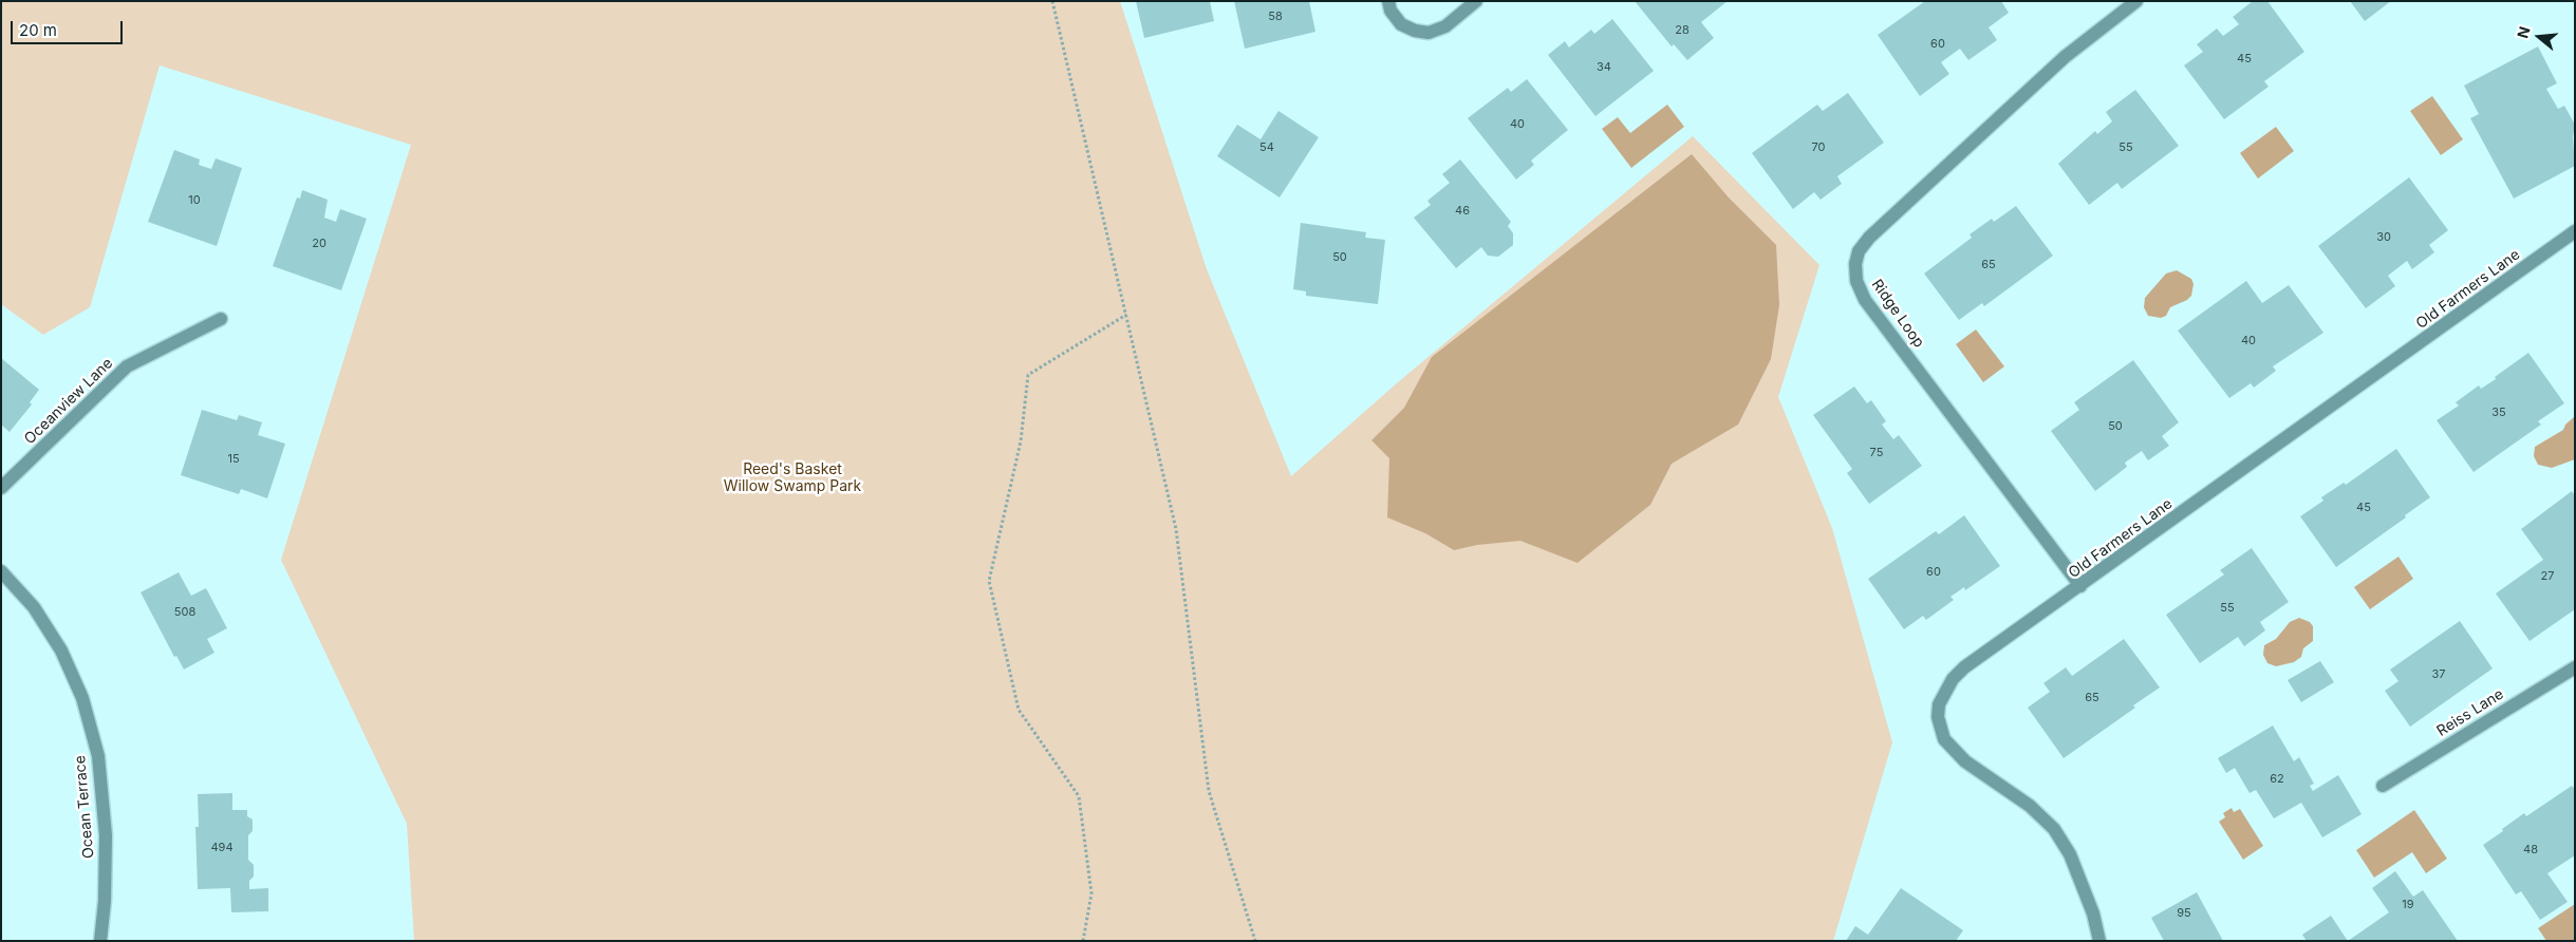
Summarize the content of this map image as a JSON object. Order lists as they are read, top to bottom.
{
  "streets": {
    "street": [
      "Old Farmers Lane",
      "Ridge Loop",
      "Oceanview Lane",
      "Reiss Lane",
      "Ocean Terrace"
    ]
  },
  "crossings": [
    ["Old Farmers Lane", "Ridge Loop"]
  ],
  "parks": ["Reed's Basket Willow Swamp Park"],
  "house_numbers": [
    "58",
    "28",
    "60",
    "45",
    "34",
    "40",
    "54",
    "70",
    "55",
    "10",
    "46",
    "30",
    "20",
    "50",
    "65",
    "40",
    "35",
    "50",
    "75",
    "15",
    "45",
    "60",
    "27",
    "55",
    "508",
    "37",
    "65",
    "62",
    "494",
    "48",
    "19",
    "95"
  ],
  "scale_bar": "20 m",
  "north": "left"
}
